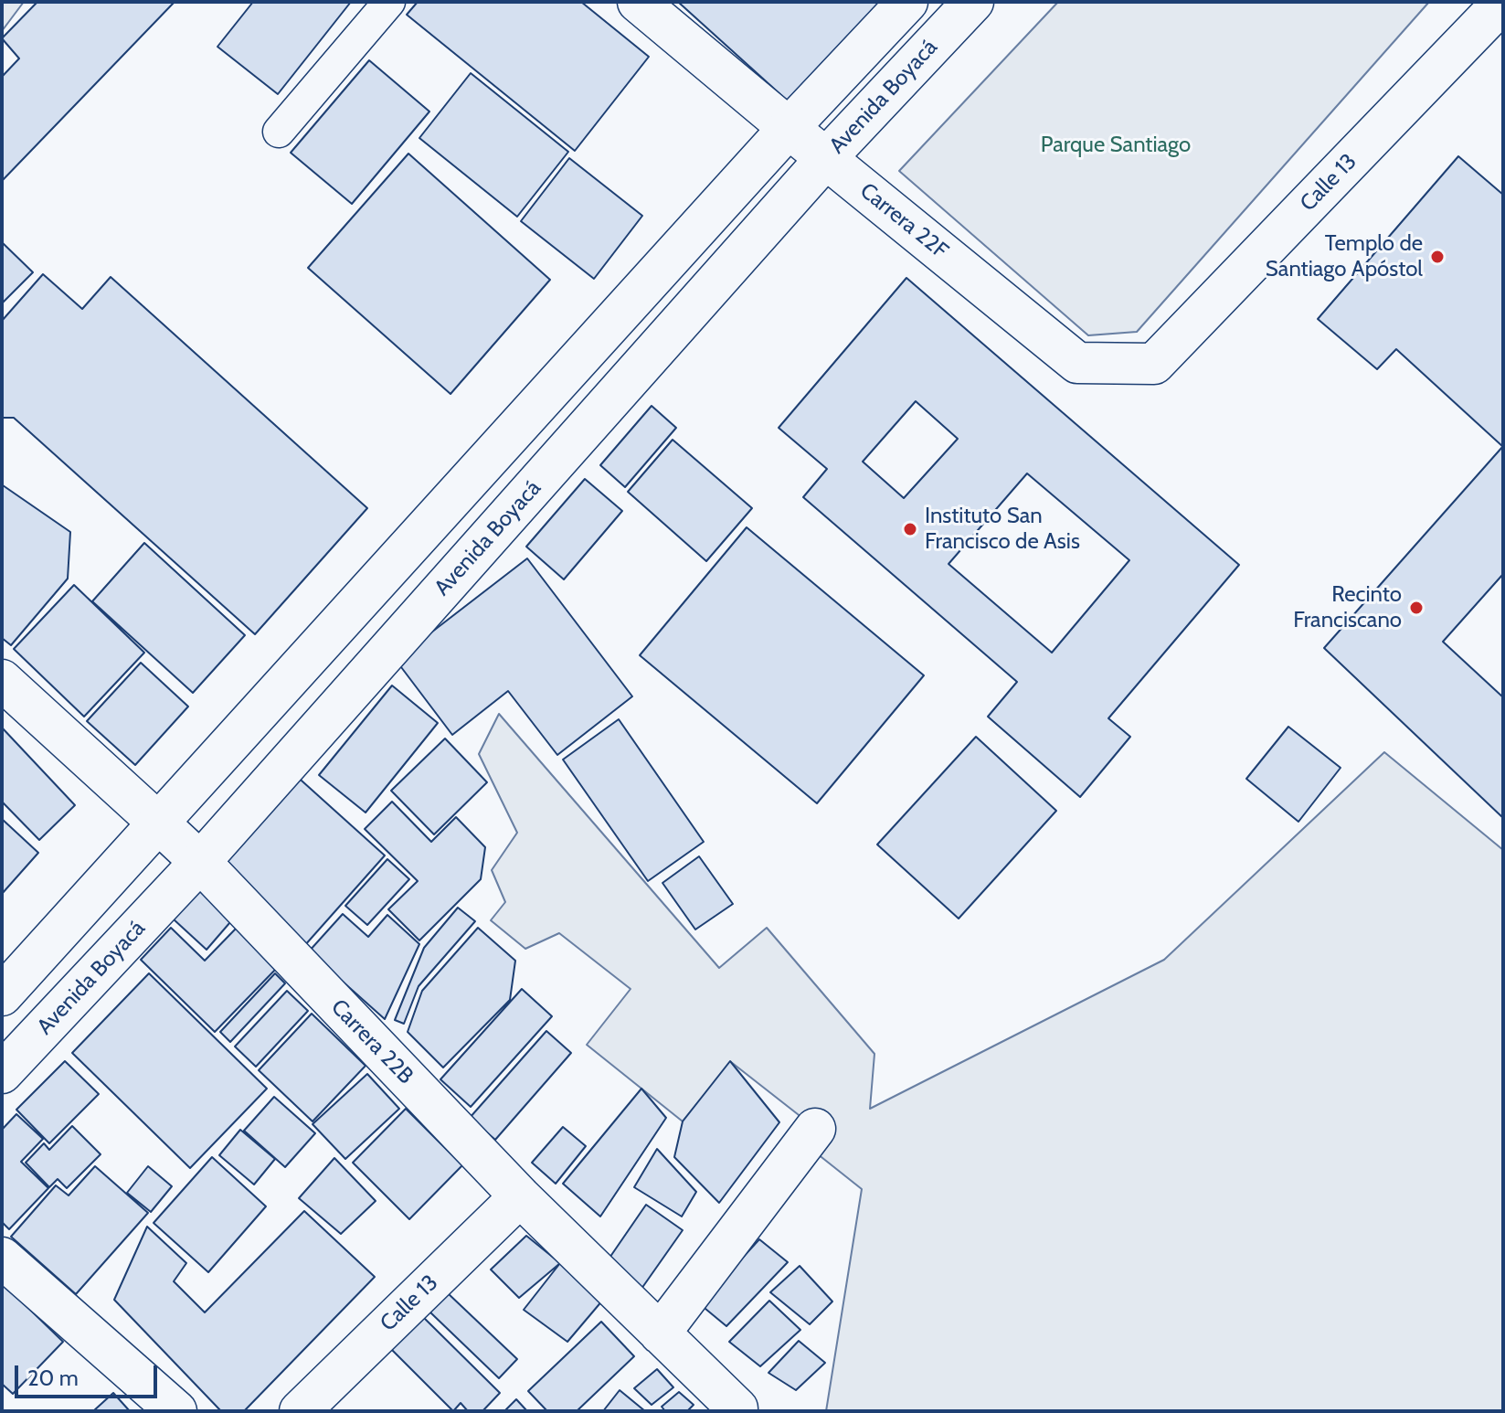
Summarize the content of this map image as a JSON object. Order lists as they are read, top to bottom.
{
  "streets": {
    "street": [
      "Avenida Boyacá",
      "Calle 13",
      "Carrera 22F",
      "Carrera 22B"
    ]
  },
  "crossings": [
    ["Avenida Boyacá", "Carrera 22F"],
    ["Avenida Boyacá", "Carrera 22B"],
    ["Calle 13", "Carrera 22F"],
    ["Calle 13", "Carrera 22B"]
  ],
  "parks": ["Parque Santiago"],
  "places": ["Templo de Santiago Apóstol", "Instituto San Francisco de Asis", "Recinto Franciscano"],
  "scale_bar": "20 m"
}
